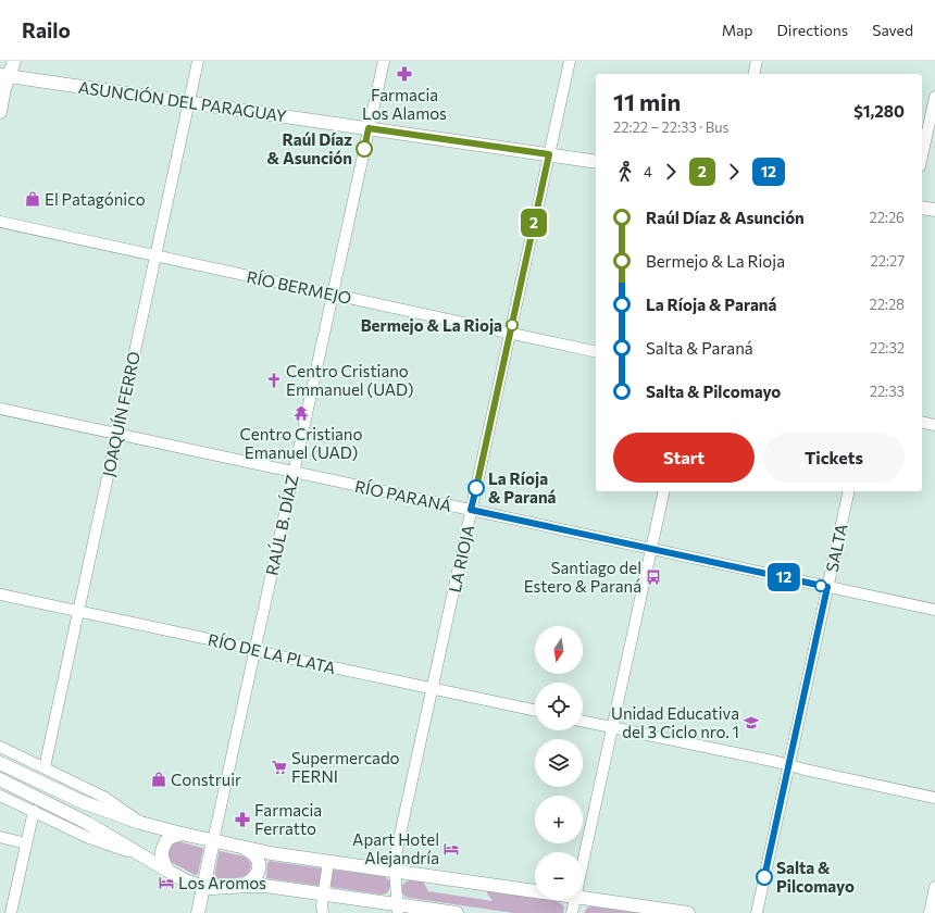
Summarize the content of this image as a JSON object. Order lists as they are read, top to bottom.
{
  "streets": {
    "main road": ["ASUNCIÓN DEL PARAGUAY", "RAÚL B. DÍAZ"],
    "street": [
      "RÍO BERMEJO",
      "JOAQUÍN FERRO",
      "RÍO PARANÁ",
      "SALTA",
      "LA RIOJA",
      "RÍO DE LA PLATA"
    ]
  },
  "crossings": [
    ["ASUNCIÓN DEL PARAGUAY", "JOAQUÍN FERRO"],
    ["ASUNCIÓN DEL PARAGUAY", "RAÚL B. DÍAZ"],
    ["ASUNCIÓN DEL PARAGUAY", "LA RIOJA"],
    ["RÍO BERMEJO", "JOAQUÍN FERRO"],
    ["RÍO BERMEJO", "RAÚL B. DÍAZ"],
    ["RÍO BERMEJO", "LA RIOJA"],
    ["JOAQUÍN FERRO", "RÍO PARANÁ"],
    ["JOAQUÍN FERRO", "RÍO DE LA PLATA"],
    ["RÍO PARANÁ", "RAÚL B. DÍAZ"],
    ["RÍO PARANÁ", "SALTA"],
    ["RÍO PARANÁ", "LA RIOJA"],
    ["RAÚL B. DÍAZ", "RÍO DE LA PLATA"],
    ["LA RIOJA", "RÍO DE LA PLATA"]
  ],
  "places": {
    "pharmacy": ["Farmacia Los Alamos", "Farmacia Ferratto"],
    "other": [
      "Raúl Díaz & Asunción",
      "Bermejo & La Rioja",
      "La Ríoja & Paraná",
      "Salta & Pilcomayo"
    ],
    "shop": ["El Patagónico", "Construir"],
    "church": ["Centro Cristiano Emmanuel (UAD)"],
    "temple": ["Centro Cristiano Emanuel (UAD)"],
    "bus stop": ["Santiago del Estero & Paraná"],
    "school or university": ["Unidad Educativa del 3 Ciclo nro. 1"],
    "supermarket": ["Supermercado FERNI"],
    "hotel": ["Apart Hotel Alejandría", "Los Aromos"]
  },
  "lines": ["bus line 2", "bus line 12"],
  "north": "bottom",
  "page": {
    "header": "Railo",
    "nav": ["Map", "Directions", "Saved"],
    "on_map": ["2", "12"],
    "heading": ["11 min", "22:22 – 22:33 · Bus", "$1,280"],
    "legs": ["4", "2", "12"],
    "list": [
      {
        "name": "Raúl Díaz & Asunción",
        "value": "22:26"
      },
      {
        "name": "Bermejo & La Rioja",
        "value": "22:27"
      },
      {
        "name": "La Ríoja & Paraná",
        "value": "22:28"
      },
      {
        "name": "Salta & Paraná",
        "value": "22:32"
      },
      {
        "name": "Salta & Pilcomayo",
        "value": "22:33"
      }
    ],
    "buttons": ["Start", "Tickets"],
    "map_buttons": ["+", "−"]
  }
}
